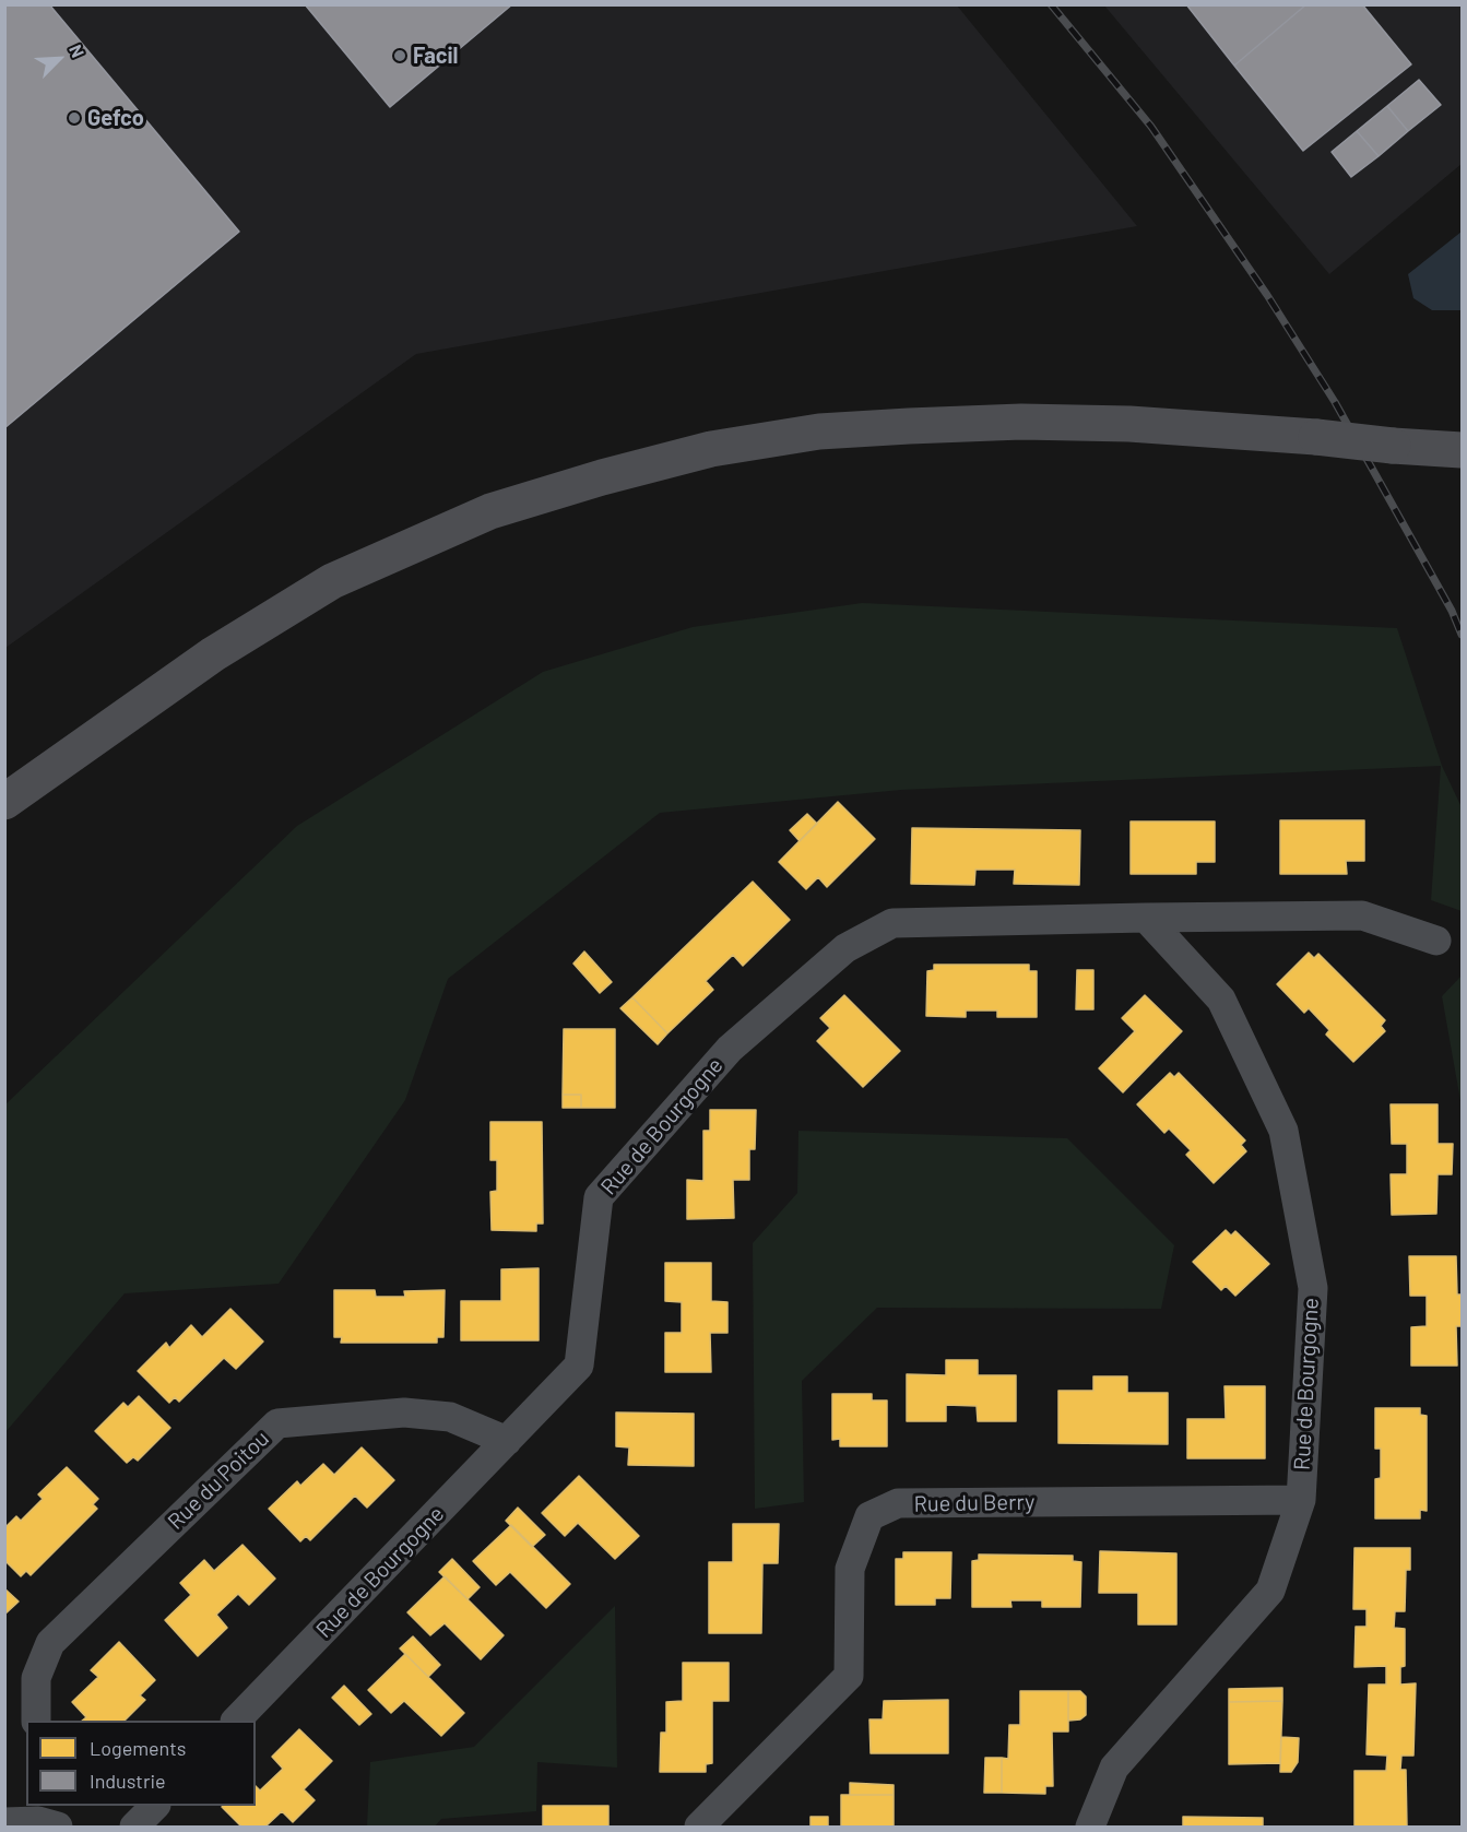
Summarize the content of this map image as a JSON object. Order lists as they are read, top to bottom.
{
  "streets": {
    "street": ["Rue de Bourgogne", "Rue du Poitou", "Rue du Berry"]
  },
  "crossings": [
    ["Rue de Bourgogne", "Rue du Poitou"],
    ["Rue de Bourgogne", "Rue du Berry"]
  ],
  "places": ["Facil", "Gefco"],
  "legend": ["Logements", "Industrie"],
  "north": "top right"
}
